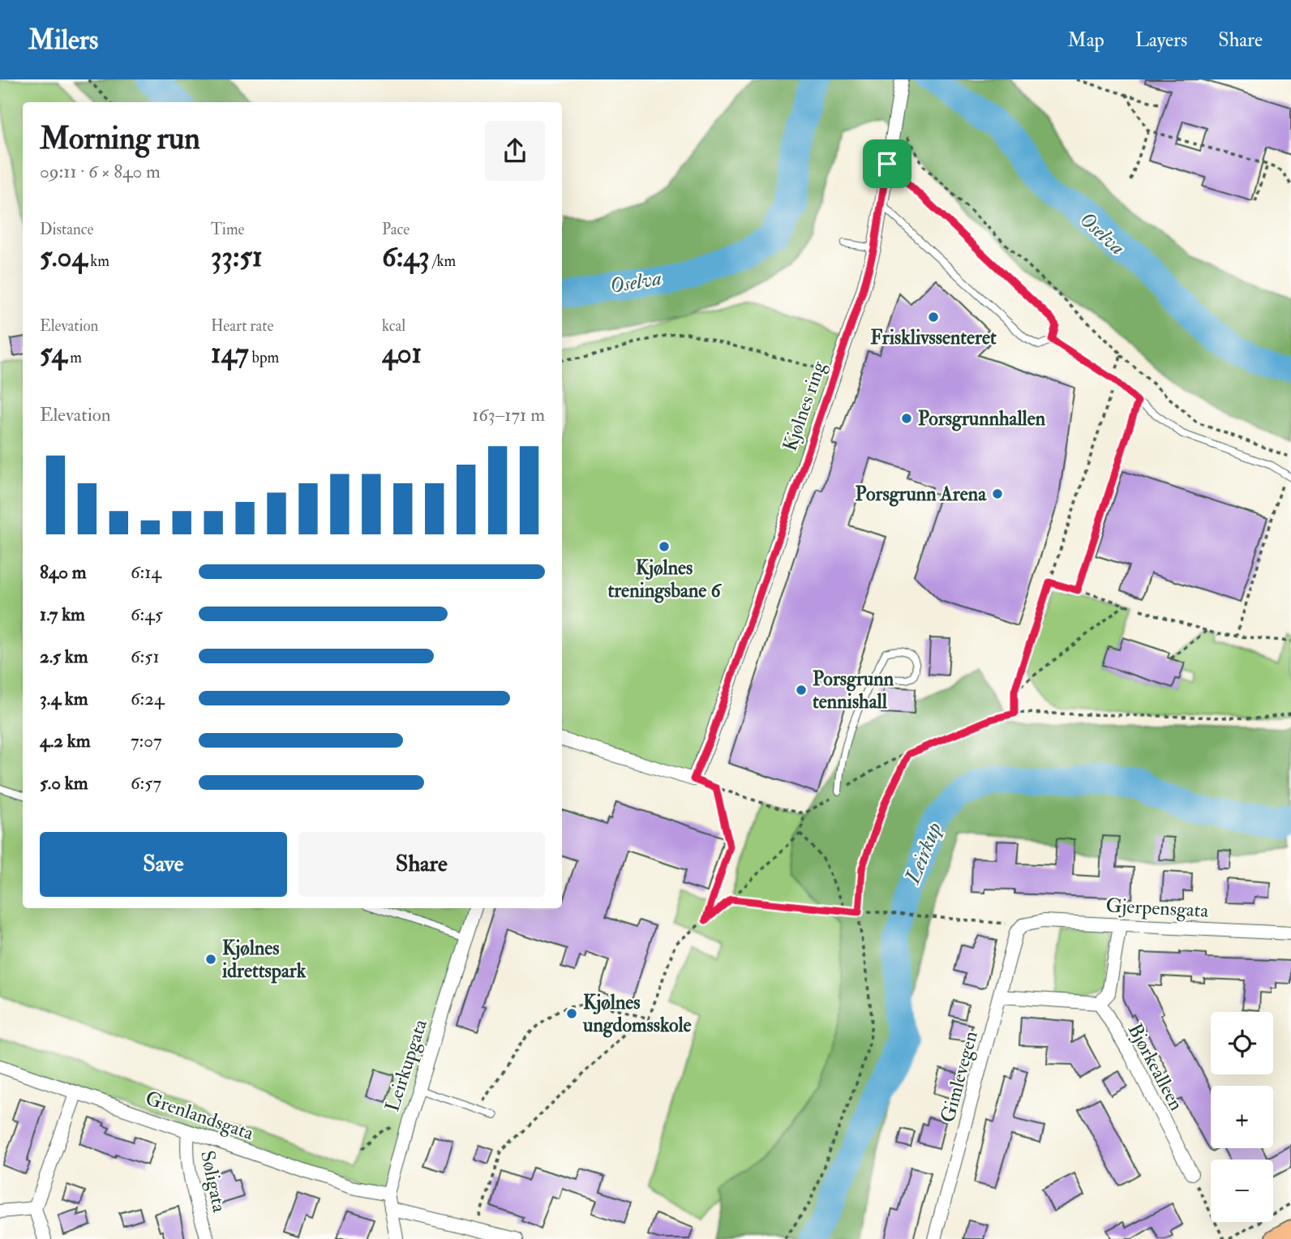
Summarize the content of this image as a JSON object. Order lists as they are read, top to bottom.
{
  "streets": {
    "street": [
      "Kjølnes ring",
      "Gjerpensgata",
      "Leirkupgata",
      "Bjørkealleen",
      "Gimlevegen",
      "Grenlandsgata",
      "Søligata"
    ]
  },
  "crossings": [
    ["Gjerpensgata", "Gimlevegen"],
    ["Leirkupgata", "Grenlandsgata"],
    ["Grenlandsgata", "Søligata"]
  ],
  "water": ["Oselva", "Leirkup"],
  "places": [
    "Frisklivssenteret",
    "Porsgrunnhallen",
    "Porsgrunn Arena",
    "Kjølnes treningsbane 6",
    "Porsgrunn tennishall",
    "Kjølnes idrettspark",
    "Kjølnes ungdomsskole"
  ],
  "page": {
    "header": "Milers",
    "nav": ["Map", "Layers", "Share"],
    "heading": ["Morning run", "09:11 · 6 × 840 m"],
    "stats": [
      ["Distance", "5.04 km"],
      ["Time", "33:51"],
      ["Pace", "6:43 /km"],
      ["Elevation", "54 m"],
      ["Heart rate", "147 bpm"],
      ["kcal", "401"]
    ],
    "chart": ["Elevation", "163–171 m"],
    "list": [
      {
        "name": "840 m",
        "note": "6:14"
      },
      {
        "name": "1.7 km",
        "note": "6:45"
      },
      {
        "name": "2.5 km",
        "note": "6:51"
      },
      {
        "name": "3.4 km",
        "note": "6:24"
      },
      {
        "name": "4.2 km",
        "note": "7:07"
      },
      {
        "name": "5.0 km",
        "note": "6:57"
      }
    ],
    "buttons": ["Save", "Share"],
    "map_buttons": ["+", "−"]
  }
}
